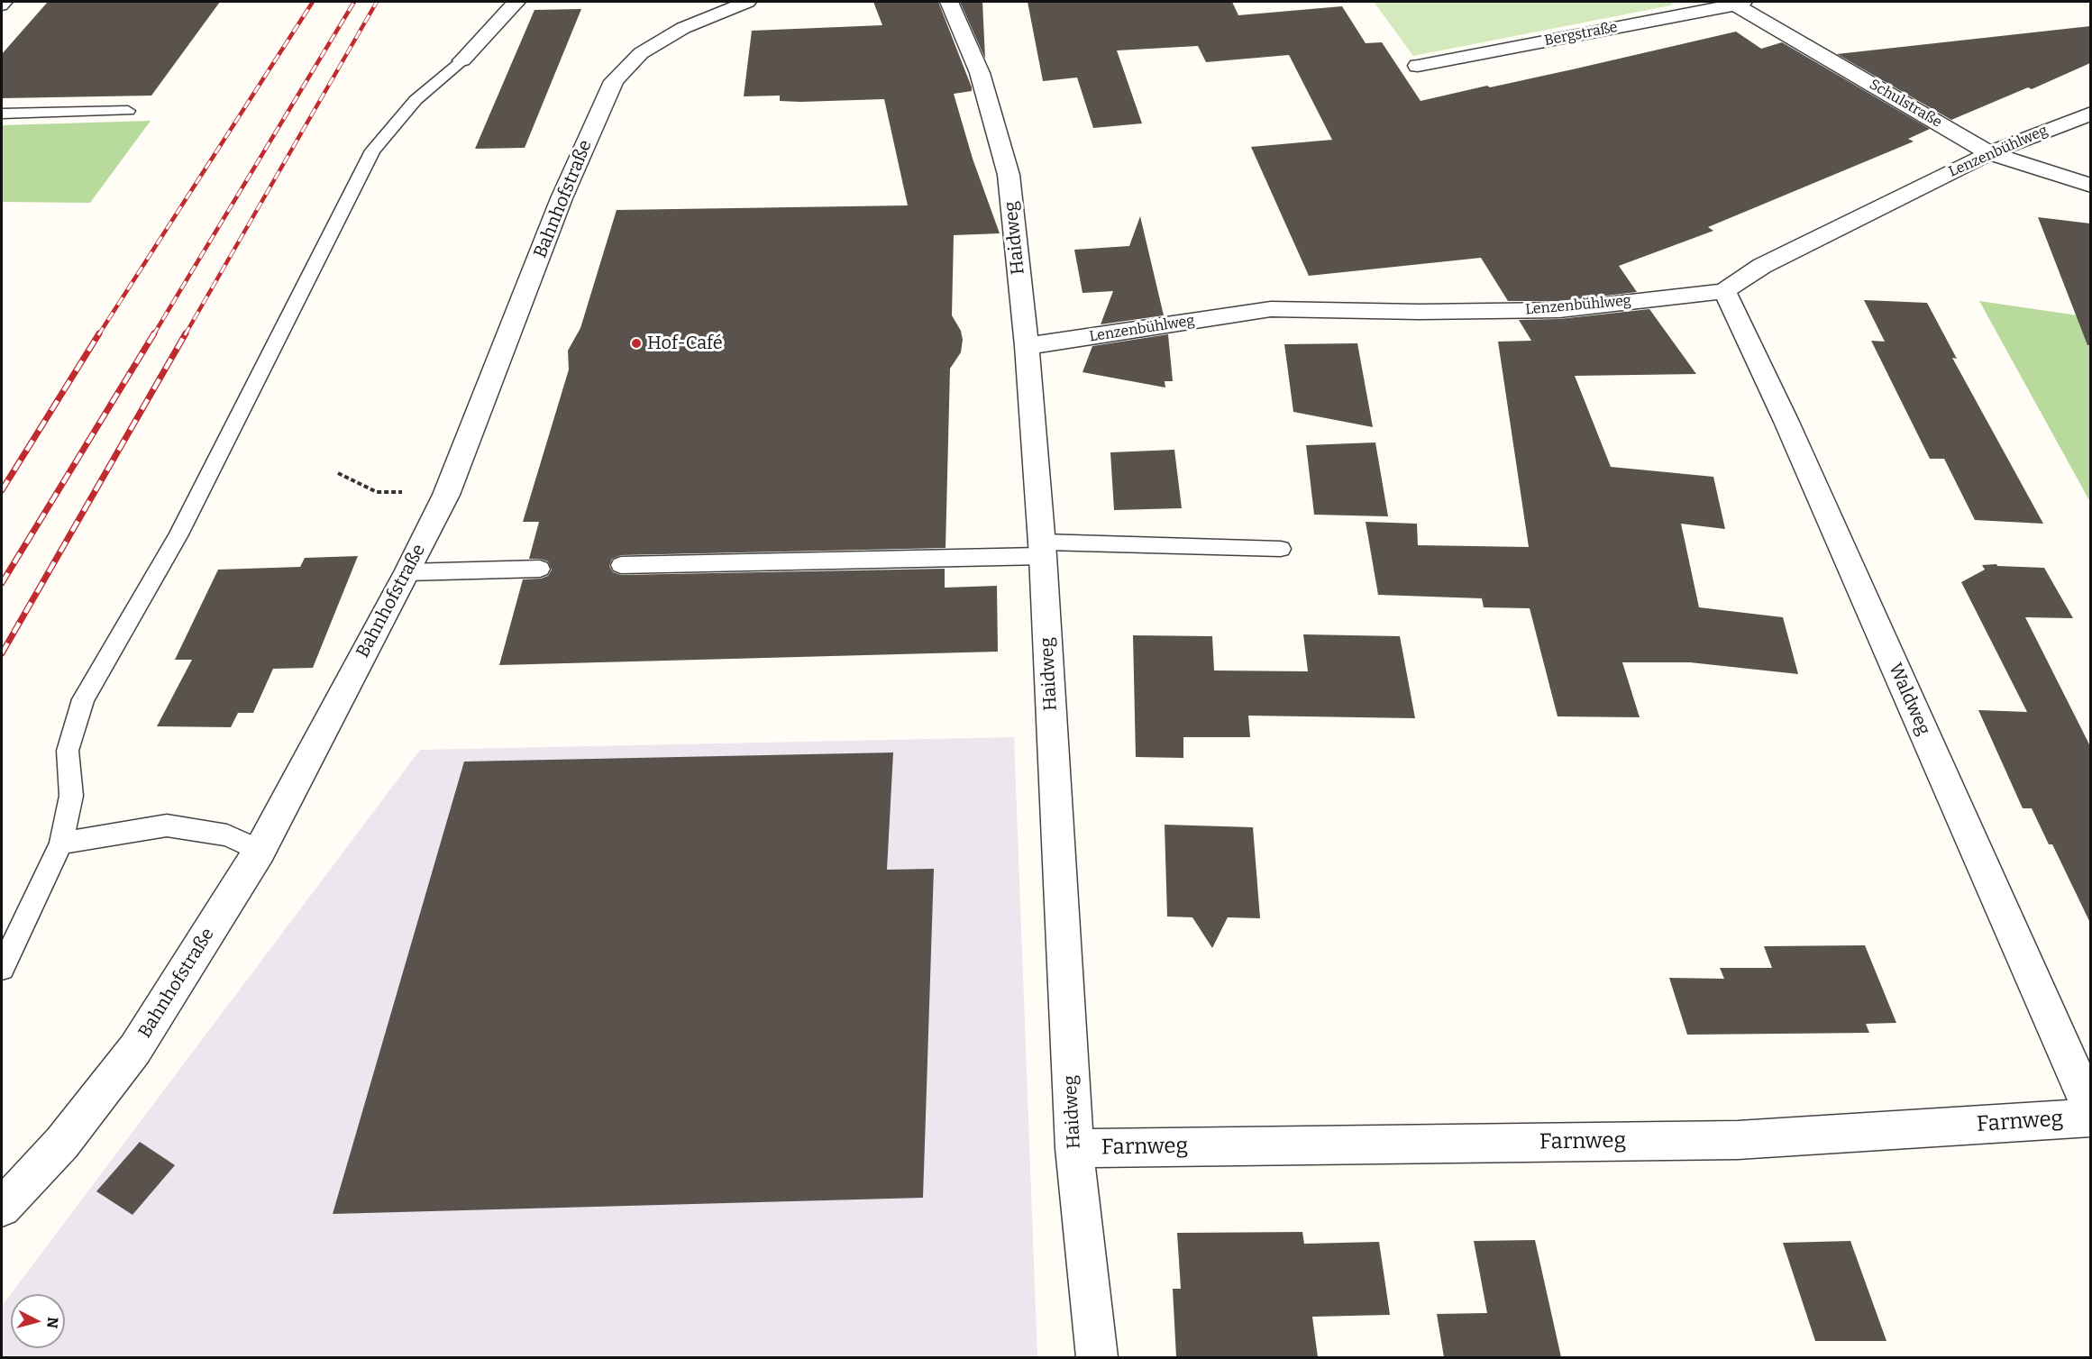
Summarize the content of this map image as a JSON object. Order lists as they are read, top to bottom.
{
  "streets": {
    "street": [
      "Bergstraße",
      "Schulstraße",
      "Lenzenbühlweg",
      "Bahnhofstraße",
      "Haidweg",
      "Waldweg",
      "Farnweg"
    ]
  },
  "crossings": [
    ["Bergstraße", "Schulstraße"],
    ["Schulstraße", "Lenzenbühlweg"],
    ["Lenzenbühlweg", "Haidweg"],
    ["Lenzenbühlweg", "Waldweg"],
    ["Haidweg", "Farnweg"]
  ],
  "places": ["Hof-Café"],
  "north": "right"
}
